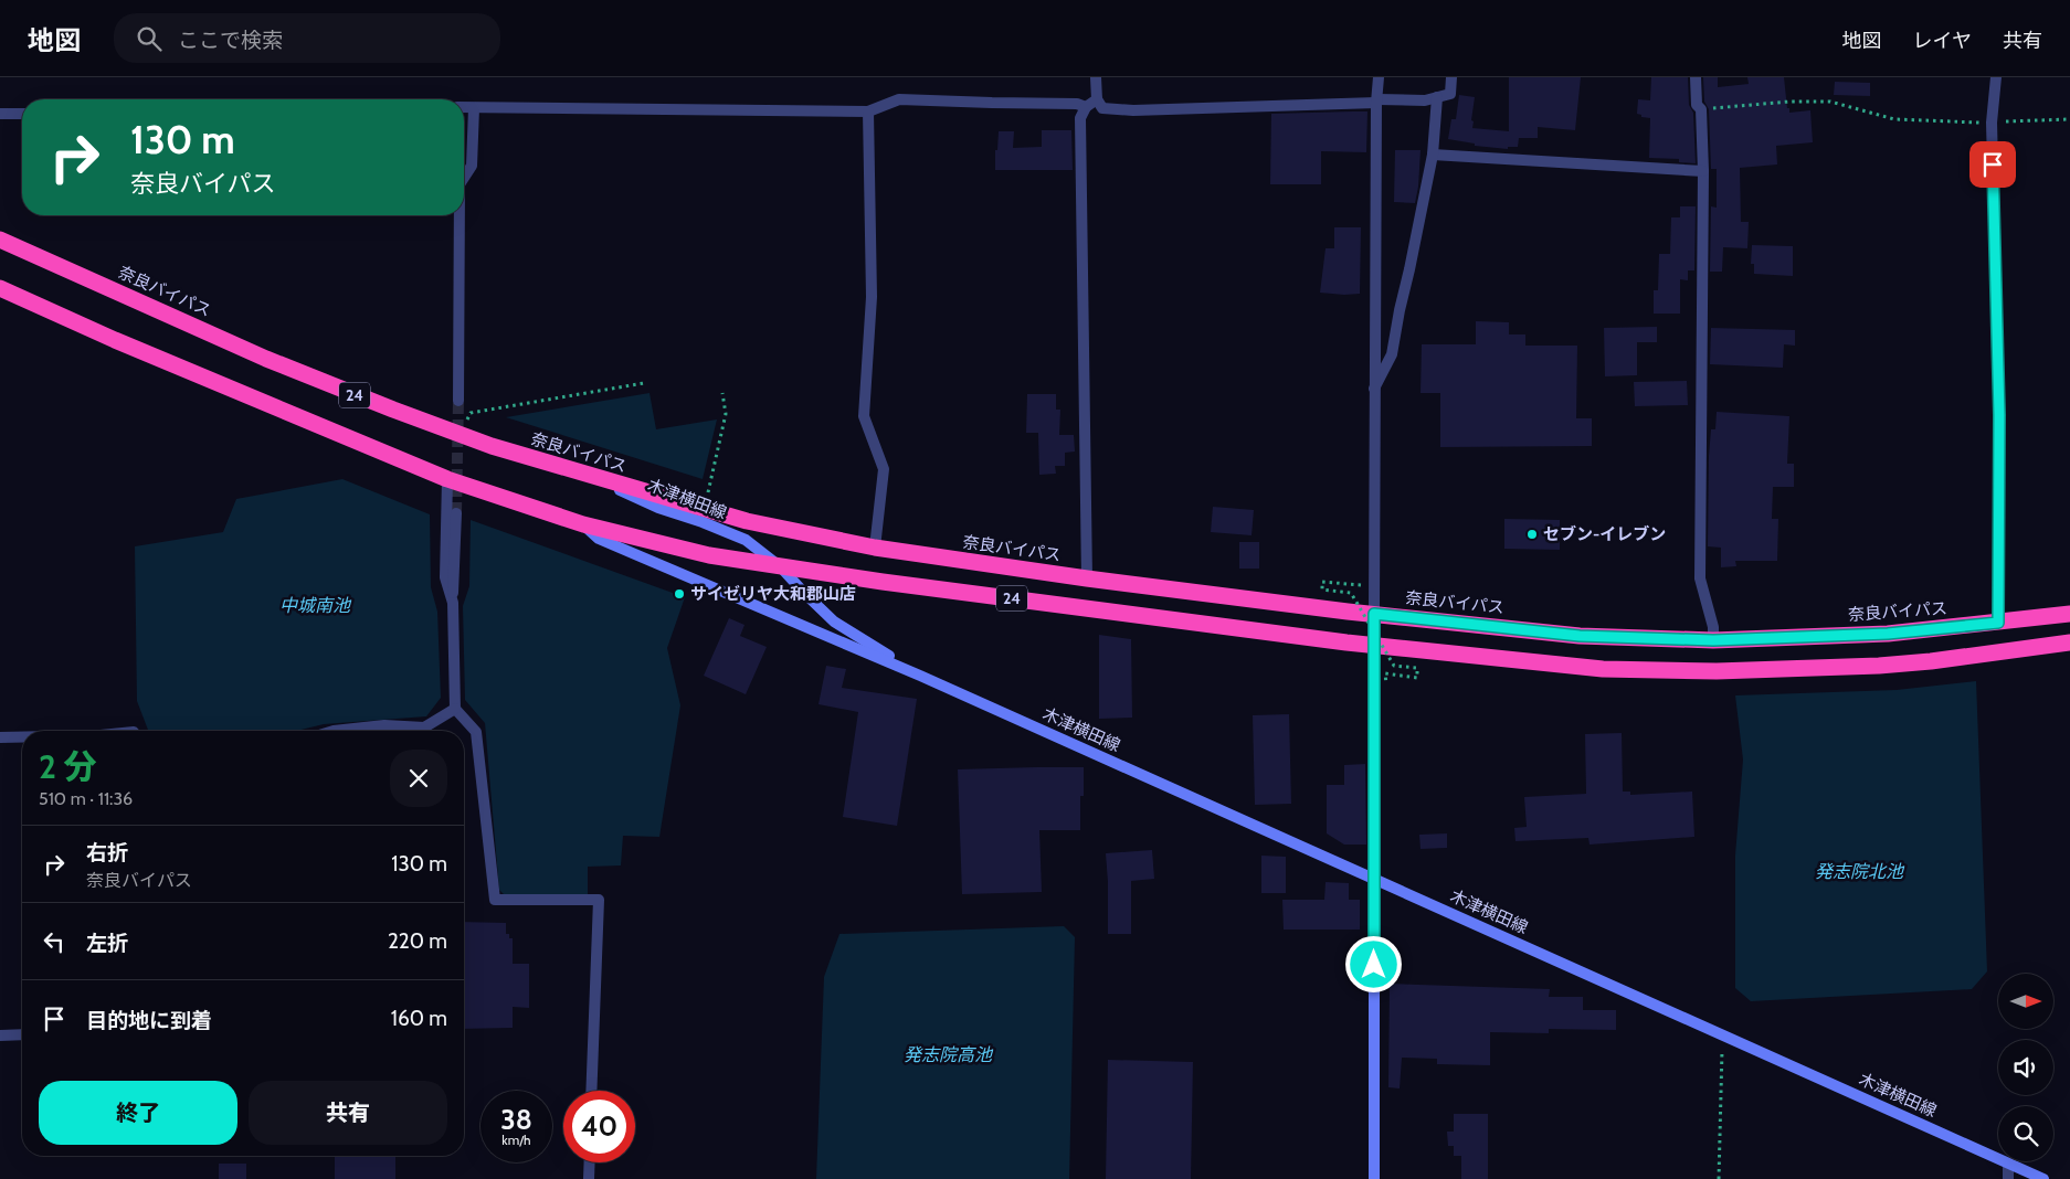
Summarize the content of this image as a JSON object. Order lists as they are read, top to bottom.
{
  "streets": {
    "highway": ["奈良バイパス", "24"],
    "main road": ["木津横田線"]
  },
  "crossings": [
    ["奈良バイパス", "木津横田線"],
    ["24", "木津横田線"]
  ],
  "water": ["中城南池", "発志院北池", "発志院高池"],
  "places": ["セブン-イレブン", "サイゼリヤ大和郡山店"],
  "north": "right",
  "page": {
    "header": "地図",
    "search": "ここで検索",
    "nav": ["地図", "レイヤ", "共有"],
    "turn": ["130 m", "奈良バイパス"],
    "heading": ["2 分", "510 m · 11:36"],
    "list": [
      {
        "name": "右折",
        "note": "奈良バイパス",
        "value": "130 m"
      },
      {
        "name": "左折",
        "value": "220 m"
      },
      {
        "name": "目的地に到着",
        "value": "160 m"
      }
    ],
    "buttons": ["終了", "共有"],
    "speed": "38 km/h",
    "limit": "40"
  }
}
